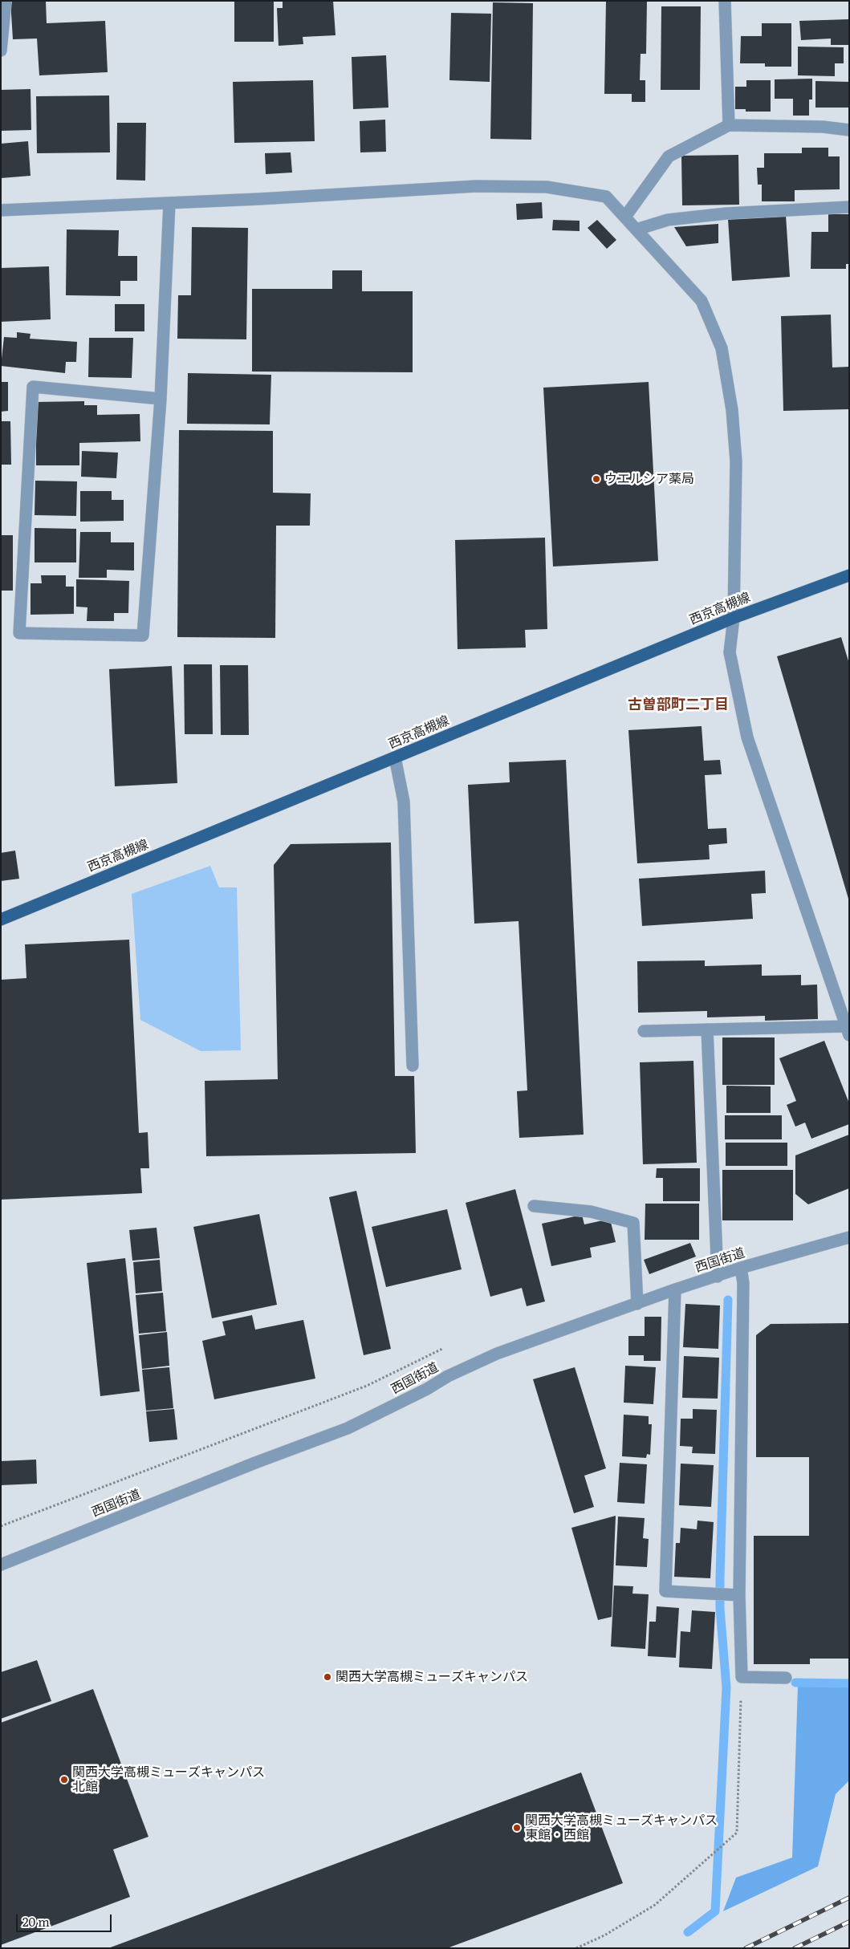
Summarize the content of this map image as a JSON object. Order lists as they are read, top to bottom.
{
  "streets": {
    "main road": ["西京高槻線"],
    "street": ["西国街道"]
  },
  "districts": ["古曽部町二丁目"],
  "places": [
    "ウエルシア薬局",
    "関西大学高槻ミューズキャンパス",
    "関西大学高槻ミューズキャンパス 北館",
    "関西大学高槻ミューズキャンパス 東館・西館"
  ],
  "scale_bar": "20 m"
}
